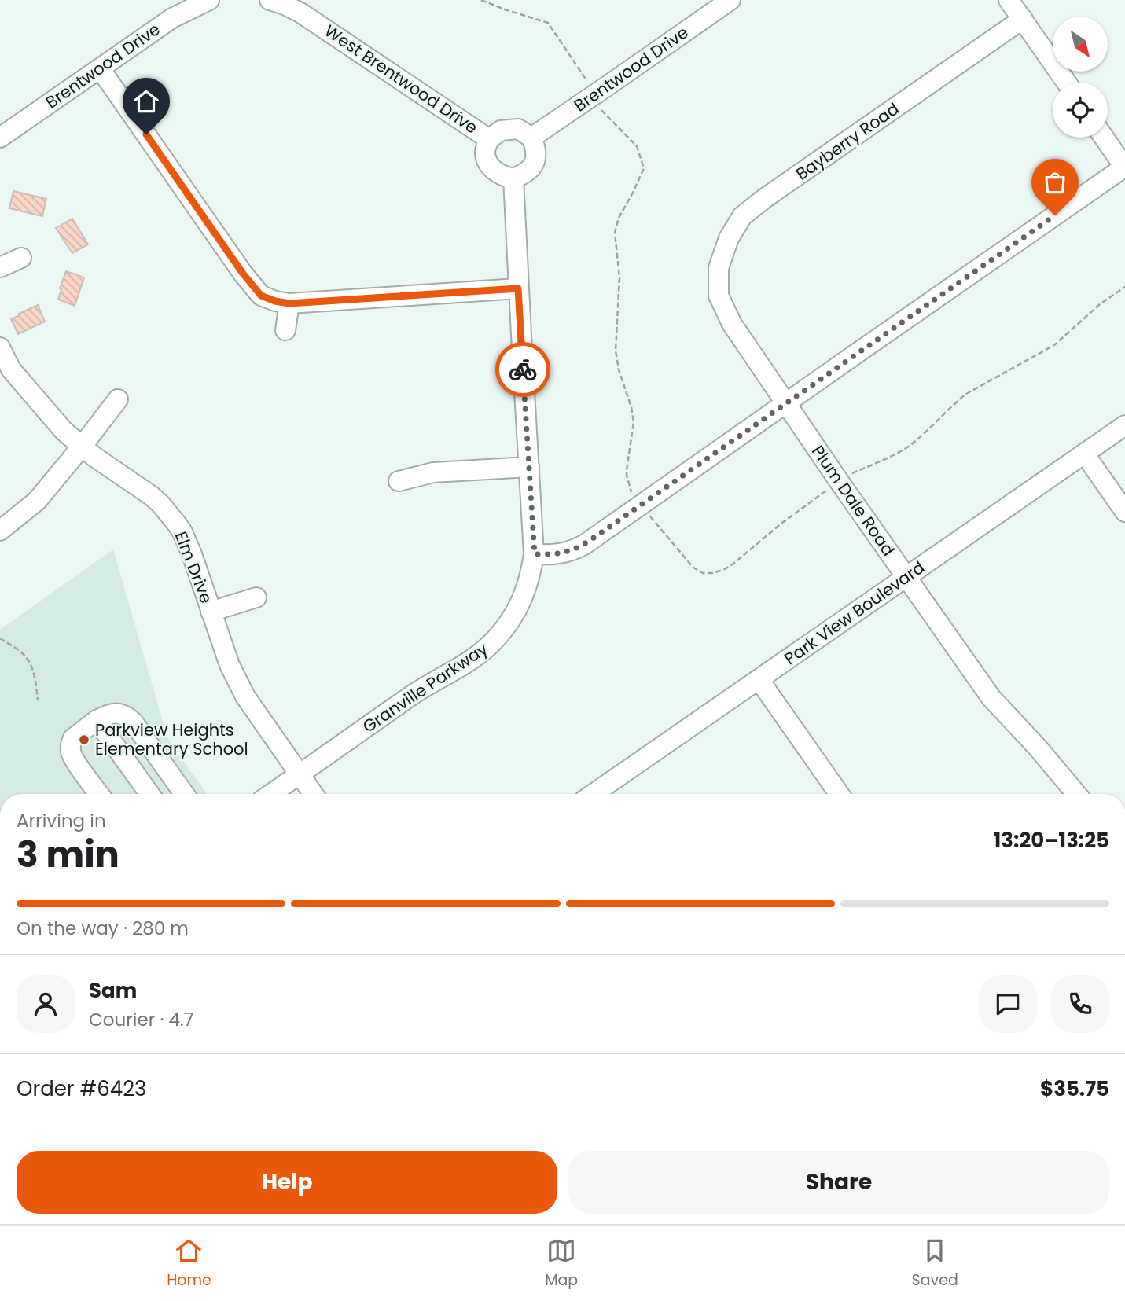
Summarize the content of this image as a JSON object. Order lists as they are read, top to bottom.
{
  "streets": {
    "street": [
      "Brentwood Drive",
      "West Brentwood Drive",
      "Bayberry Road",
      "Plum Dale Road",
      "Elm Drive",
      "Park View Boulevard",
      "Granville Parkway"
    ]
  },
  "crossings": [
    ["Brentwood Drive", "West Brentwood Drive"],
    ["Brentwood Drive", "Granville Parkway"],
    ["West Brentwood Drive", "Granville Parkway"],
    ["Bayberry Road", "Plum Dale Road"],
    ["Plum Dale Road", "Park View Boulevard"],
    ["Elm Drive", "Granville Parkway"]
  ],
  "places": ["Parkview Heights Elementary School"],
  "north": "bottom right",
  "page": {
    "heading": ["3 min", "Arriving in", "13:20–13:25"],
    "panel": [
      "Sam",
      "Courier · 4.7",
      "Order #6423",
      "$35.75"
    ],
    "bar": "On the way · 280 m",
    "buttons": ["Help", "Share"],
    "tabs": ["Home", "Map", "Saved"]
  }
}
